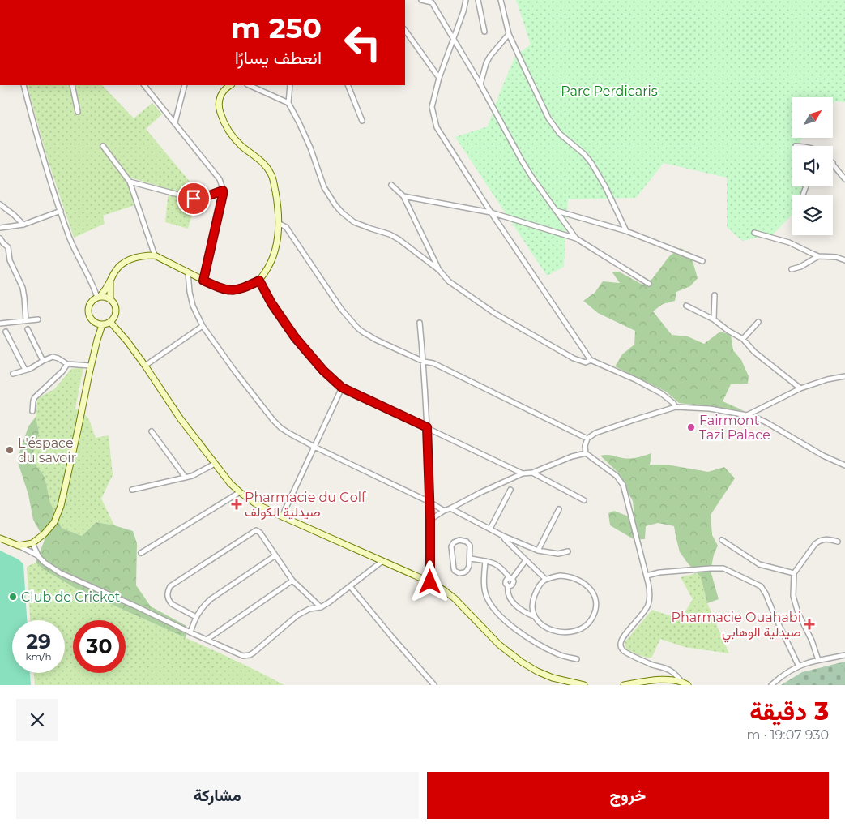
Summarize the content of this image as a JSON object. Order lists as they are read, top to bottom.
{
  "parks": ["Parc Perdicaris"],
  "places": {
    "other": ["Fairmont Tazi Palace", "L'éspace du savoir", "Club de Cricket"],
    "health": ["Pharmacie du Golf صيدلية الكولف", "Pharmacie Ouahabi صيدلية الوهابي"]
  },
  "north": "top right",
  "page": {
    "turn": ["250 m", "انعطف يسارًا"],
    "speed": "29 km/h",
    "limit": "30",
    "heading": ["3 دقيقة", "930 m · 19:07"],
    "buttons": ["خروج", "مشاركة"]
  }
}
